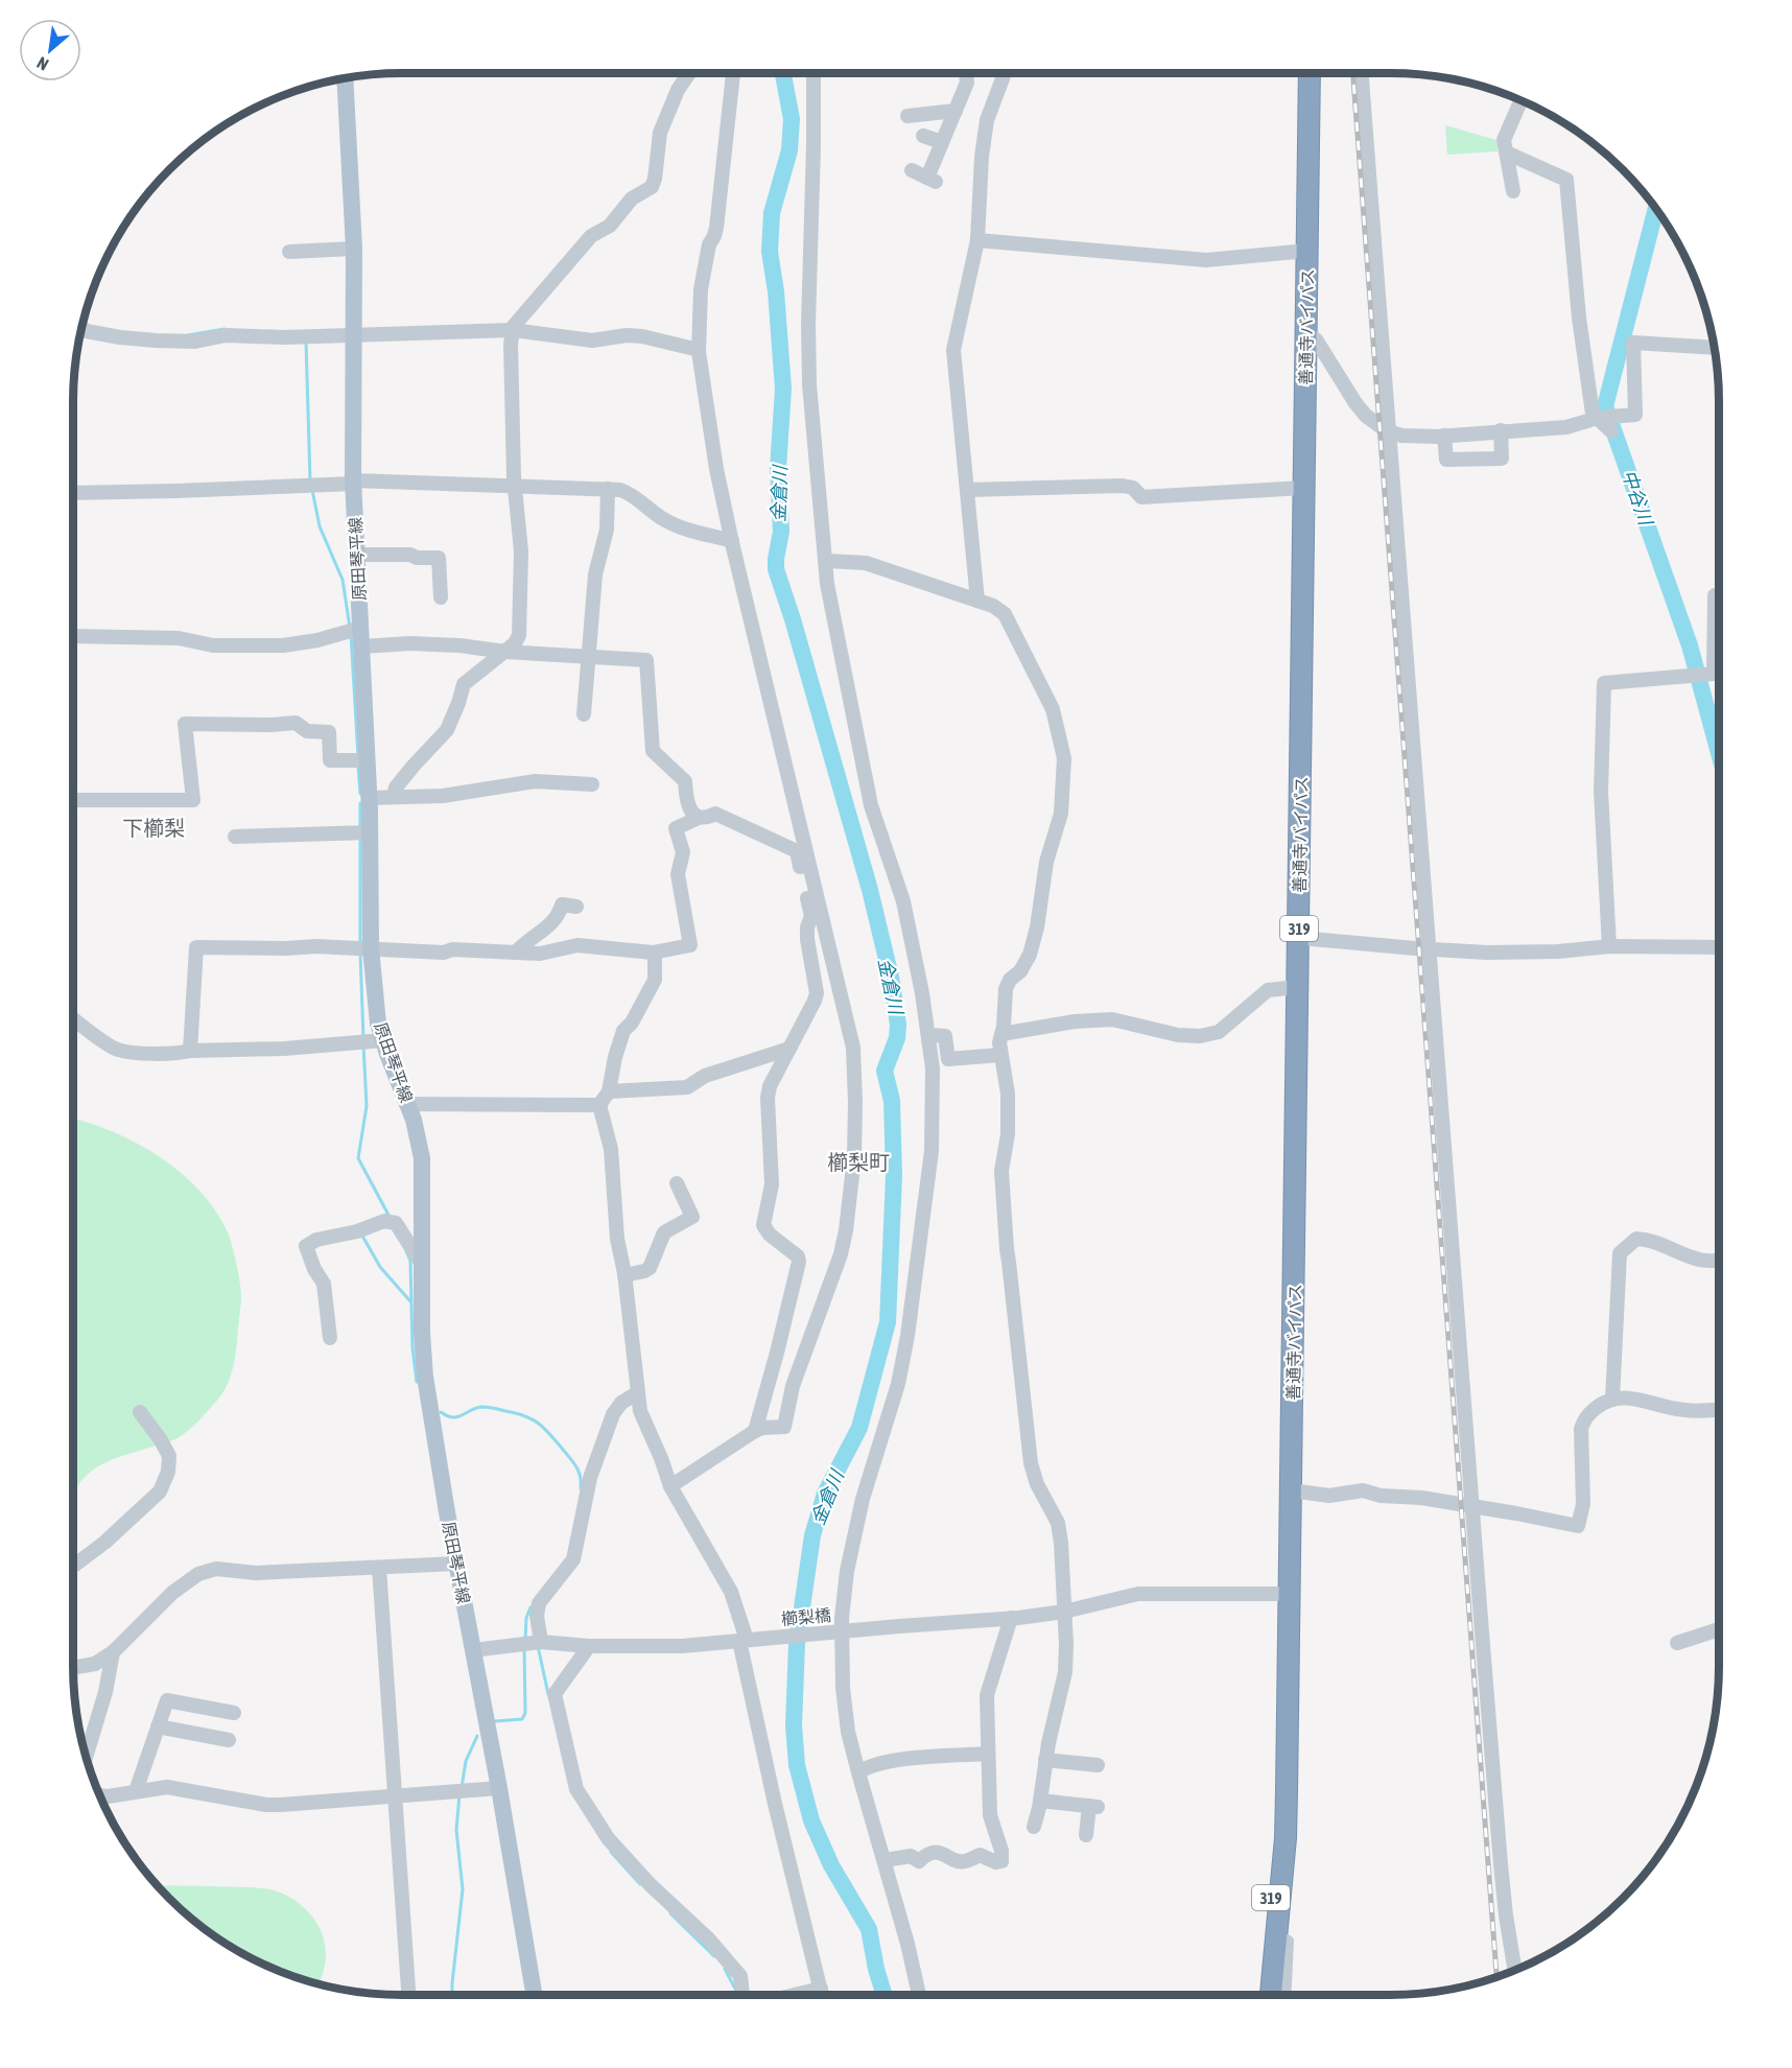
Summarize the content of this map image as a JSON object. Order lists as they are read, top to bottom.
{
  "streets": {
    "highway": ["善通寺バイパス", "319"],
    "main road": ["原田琴平線"],
    "street": ["櫛梨橋"]
  },
  "crossings": [
    ["善通寺バイパス", "櫛梨橋"],
    ["原田琴平線", "櫛梨橋"]
  ],
  "districts": ["下櫛梨", "櫛梨町"],
  "water": ["金倉川", "中谷川"],
  "north": "bottom left"
}
